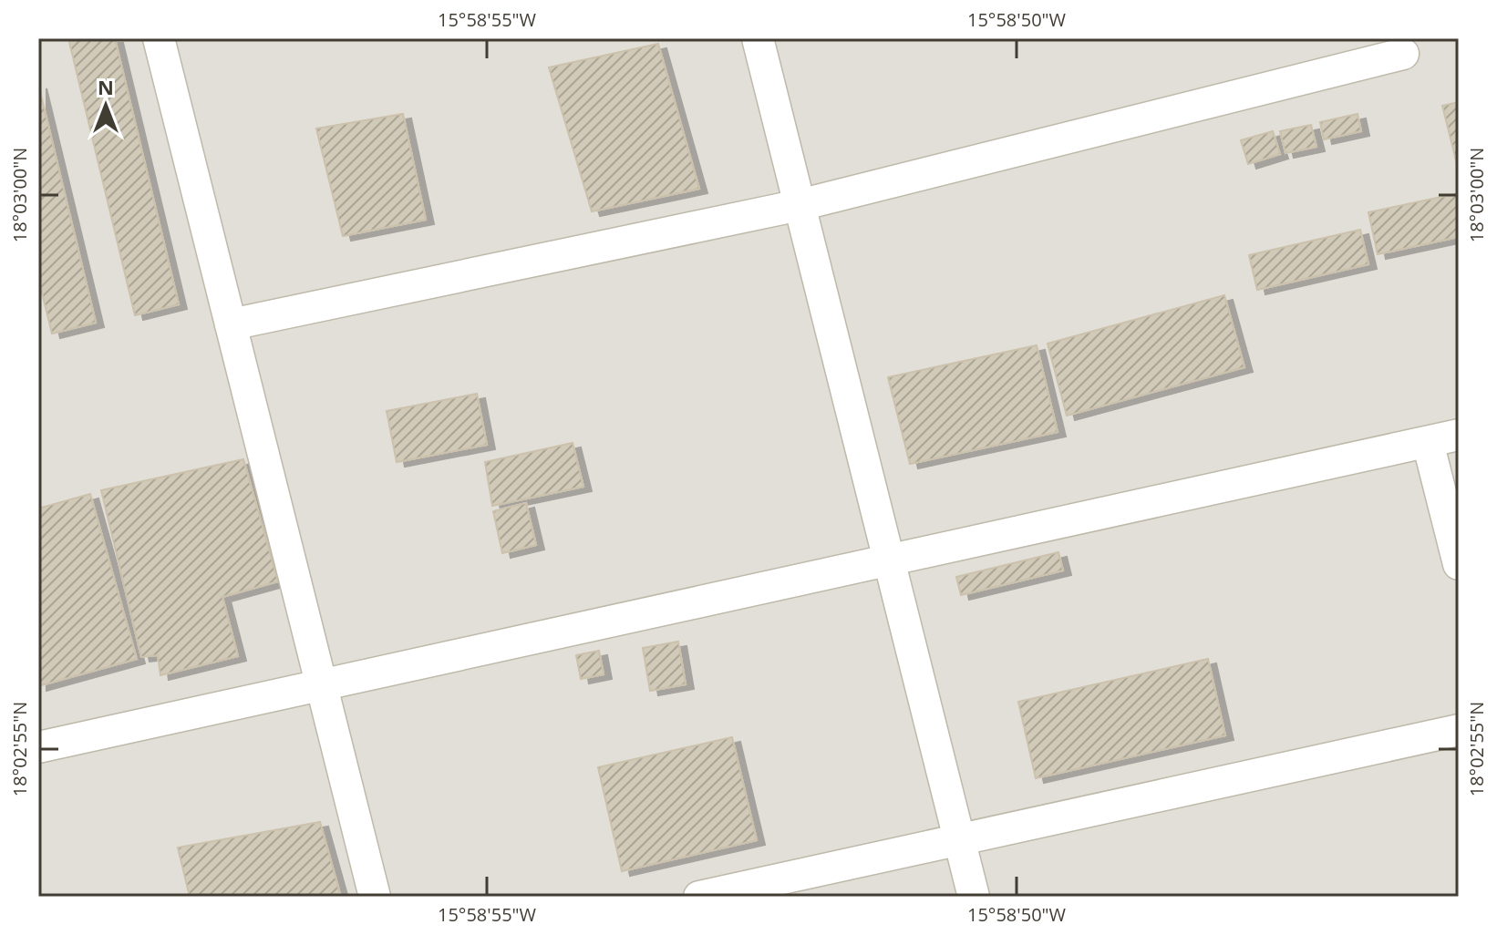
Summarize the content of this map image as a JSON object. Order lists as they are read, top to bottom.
{
  "north": "top",
  "coordinates": [
    "15°58'55\"W",
    "15°58'50\"W",
    "18°03'00\"N",
    "18°02'55\"N"
  ]
}
